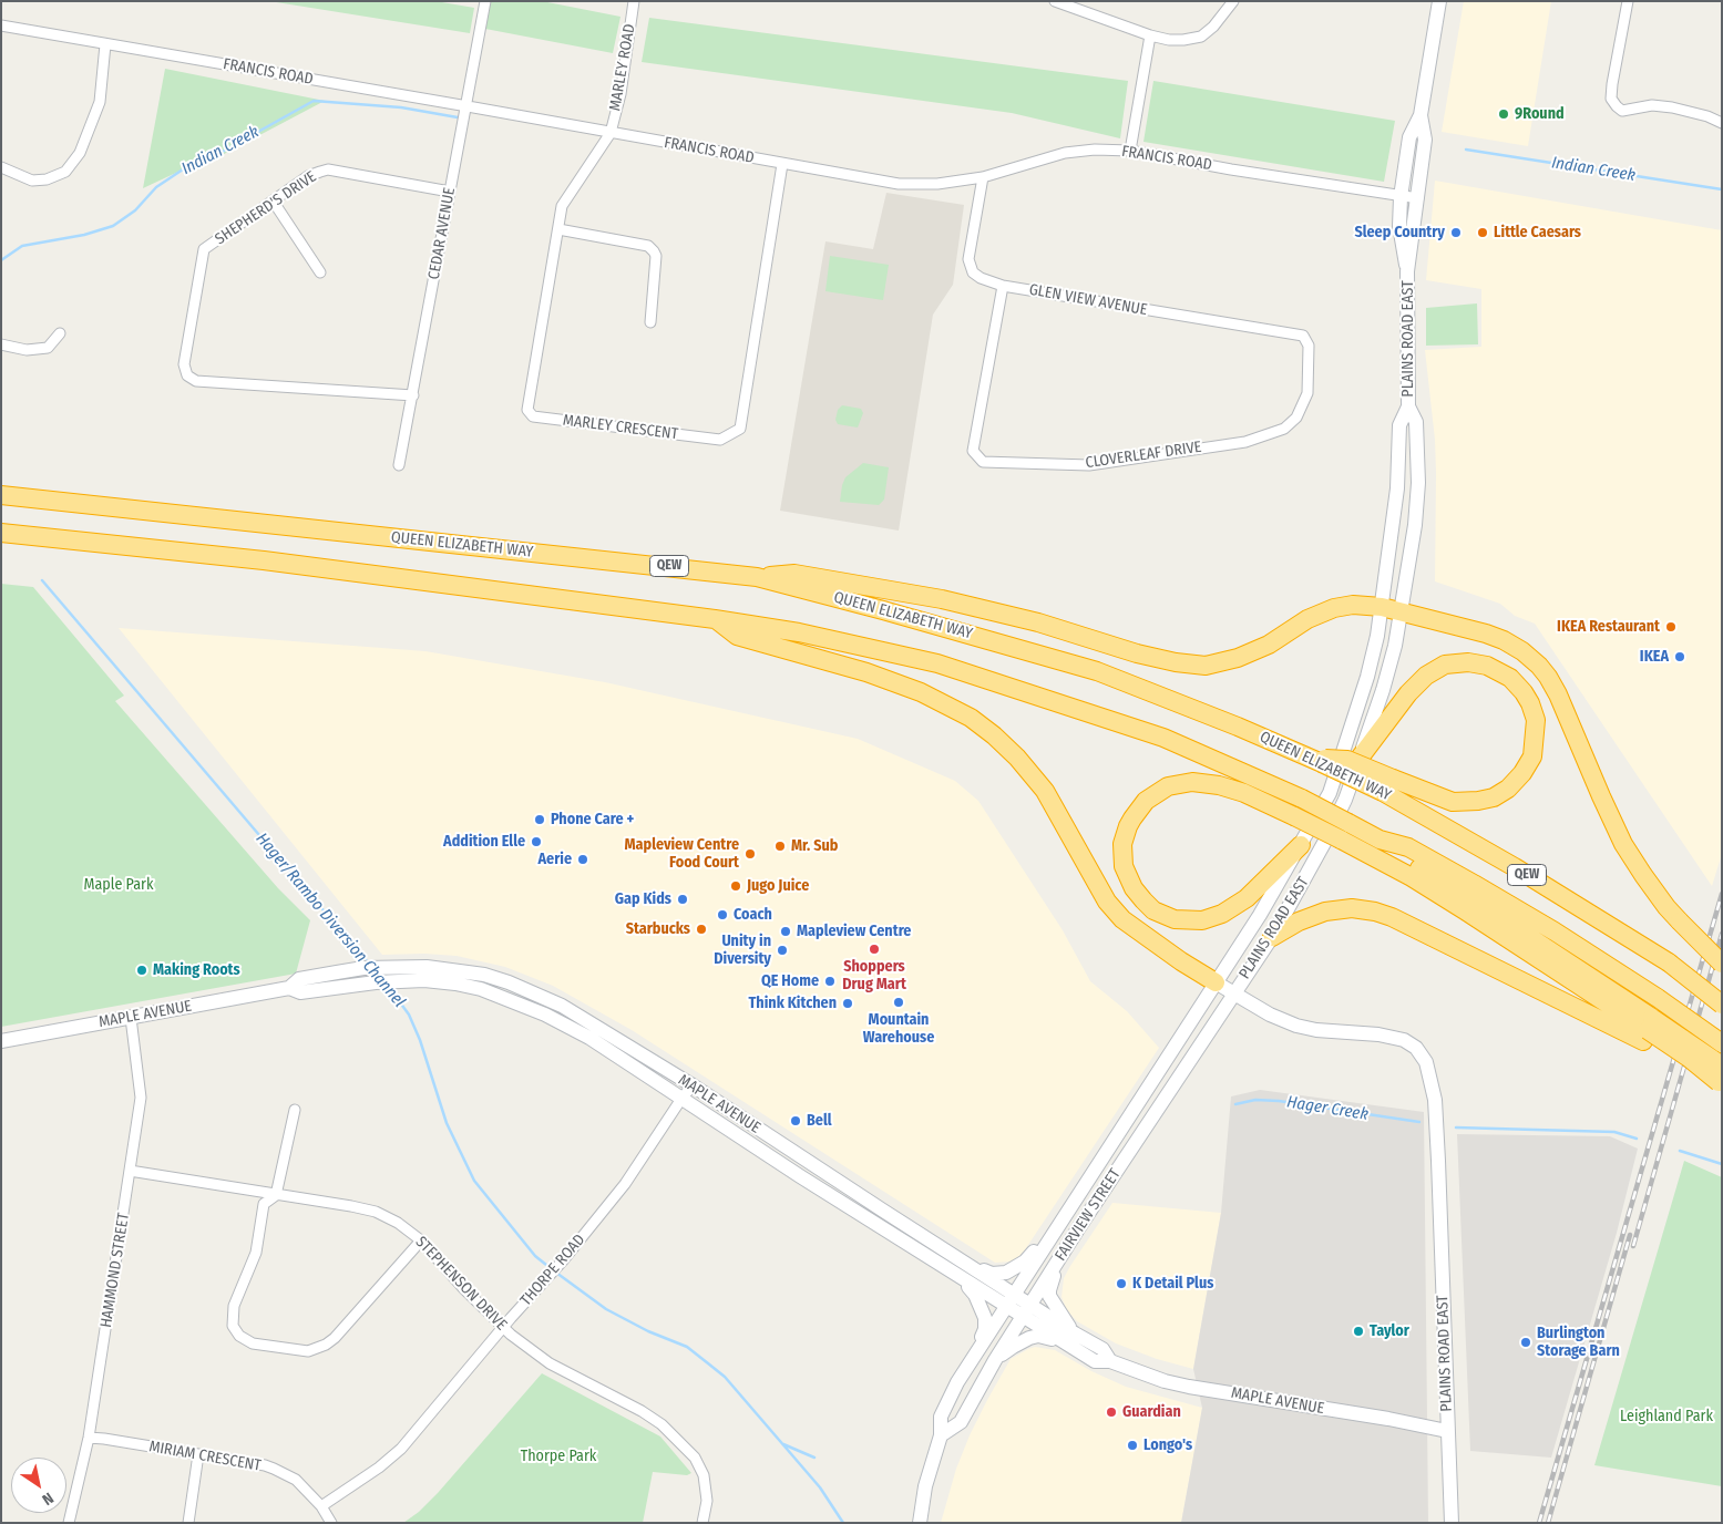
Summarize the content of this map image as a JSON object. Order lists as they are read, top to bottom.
{
  "streets": {
    "highway": ["QUEEN ELIZABETH WAY", "QEW"],
    "main road": ["PLAINS ROAD EAST", "MAPLE AVENUE", "FAIRVIEW STREET"],
    "street": [
      "MARLEY ROAD",
      "FRANCIS ROAD",
      "SHEPHERD'S DRIVE",
      "CEDAR AVENUE",
      "GLEN VIEW AVENUE",
      "MARLEY CRESCENT",
      "CLOVERLEAF DRIVE",
      "HAMMOND STREET",
      "THORPE ROAD",
      "STEPHENSON DRIVE",
      "MIRIAM CRESCENT"
    ]
  },
  "crossings": [
    ["MARLEY ROAD", "FRANCIS ROAD"],
    ["MARLEY ROAD", "MARLEY CRESCENT"],
    ["FRANCIS ROAD", "CEDAR AVENUE"],
    ["FRANCIS ROAD", "GLEN VIEW AVENUE"],
    ["FRANCIS ROAD", "PLAINS ROAD EAST"],
    ["FRANCIS ROAD", "MARLEY CRESCENT"],
    ["SHEPHERD'S DRIVE", "CEDAR AVENUE"],
    ["GLEN VIEW AVENUE", "CLOVERLEAF DRIVE"],
    ["PLAINS ROAD EAST", "MAPLE AVENUE"],
    ["PLAINS ROAD EAST", "FAIRVIEW STREET"],
    ["MAPLE AVENUE", "FAIRVIEW STREET"],
    ["MAPLE AVENUE", "HAMMOND STREET"],
    ["MAPLE AVENUE", "THORPE ROAD"],
    ["HAMMOND STREET", "STEPHENSON DRIVE"],
    ["HAMMOND STREET", "MIRIAM CRESCENT"],
    ["THORPE ROAD", "STEPHENSON DRIVE"],
    ["THORPE ROAD", "MIRIAM CRESCENT"]
  ],
  "water": ["Indian Creek", "Hager/Rambo Diversion Channel", "Hager Creek"],
  "parks": ["Maple Park", "Leighland Park", "Thorpe Park"],
  "places": [
    "9Round",
    "Sleep Country",
    "Little Caesars",
    "IKEA Restaurant",
    "IKEA",
    "Phone Care +",
    "Addition Elle",
    "Mr. Sub",
    "Mapleview Centre Food Court",
    "Aerie",
    "Jugo Juice",
    "Gap Kids",
    "Coach",
    "Starbucks",
    "Mapleview Centre",
    "Shoppers Drug Mart",
    "Unity in Diversity",
    "Making Roots",
    "QE Home",
    "Mountain Warehouse",
    "Think Kitchen",
    "Bell",
    "K Detail Plus",
    "Taylor",
    "Burlington Storage Barn",
    "Guardian",
    "Longo's"
  ],
  "north": "bottom right"
}
